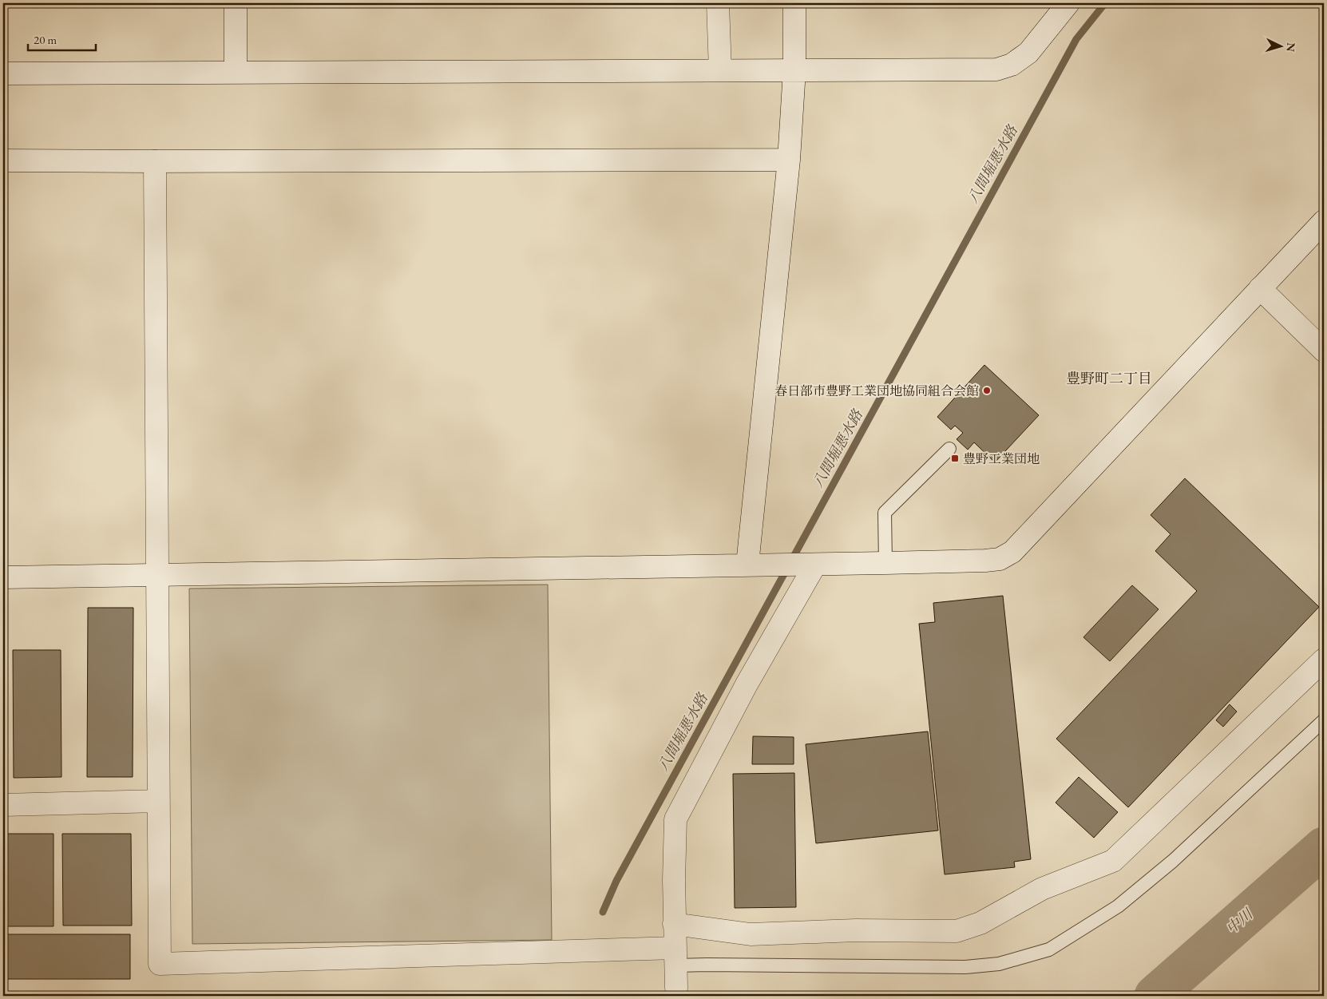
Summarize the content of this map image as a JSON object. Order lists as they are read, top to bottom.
{
  "districts": ["豊野町二丁目"],
  "water": ["八間堀悪水路", "中川"],
  "places": {
    "other": ["春日部市豊野工業団地協同組合会館"],
    "transit": ["豊野工業団地"]
  },
  "scale_bar": "20 m",
  "north": "right"
}
